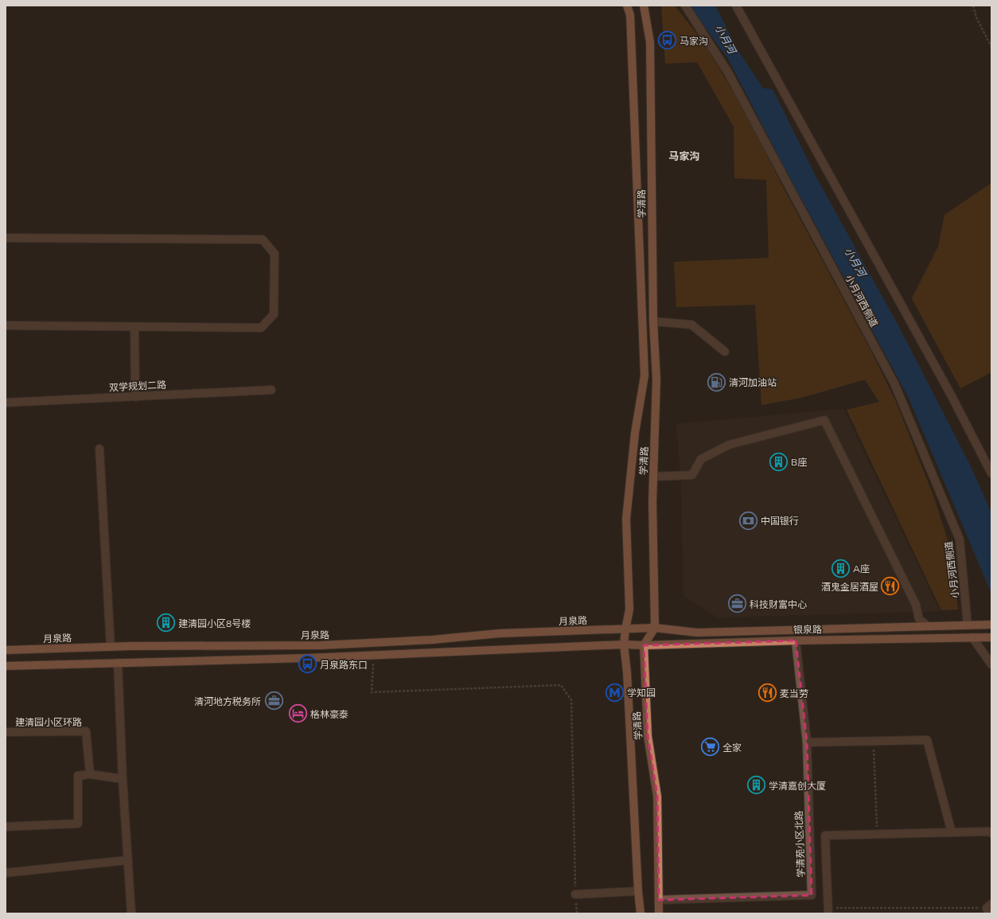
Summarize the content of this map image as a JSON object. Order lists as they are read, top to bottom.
{
  "streets": {
    "main road": ["学清路", "月泉路", "银泉路"],
    "street": [
      "小月河西侧道",
      "双学规划二路",
      "建清园小区环路",
      "学清苑小区北路"
    ]
  },
  "crossings": [
    ["学清路", "月泉路"],
    ["学清路", "银泉路"],
    ["学清路", "学清苑小区北路"],
    ["小月河西侧道", "银泉路"],
    ["月泉路", "银泉路"],
    ["银泉路", "学清苑小区北路"]
  ],
  "districts": ["马家沟"],
  "water": ["小月河"],
  "places": {
    "bus stop": ["马家沟", "月泉路东口"],
    "fuel station": ["清河加油站"],
    "building": [
      "B座",
      "A座",
      "建清园小区8号楼",
      "学清嘉创大厦"
    ],
    "bank": ["中国银行"],
    "restaurant": ["酒鬼金居酒屋", "麦当劳"],
    "office": ["科技财富中心", "清河地方税务所"],
    "metro station": ["学知园"],
    "hotel": ["格林豪泰"],
    "supermarket": ["全家"]
  }
}
